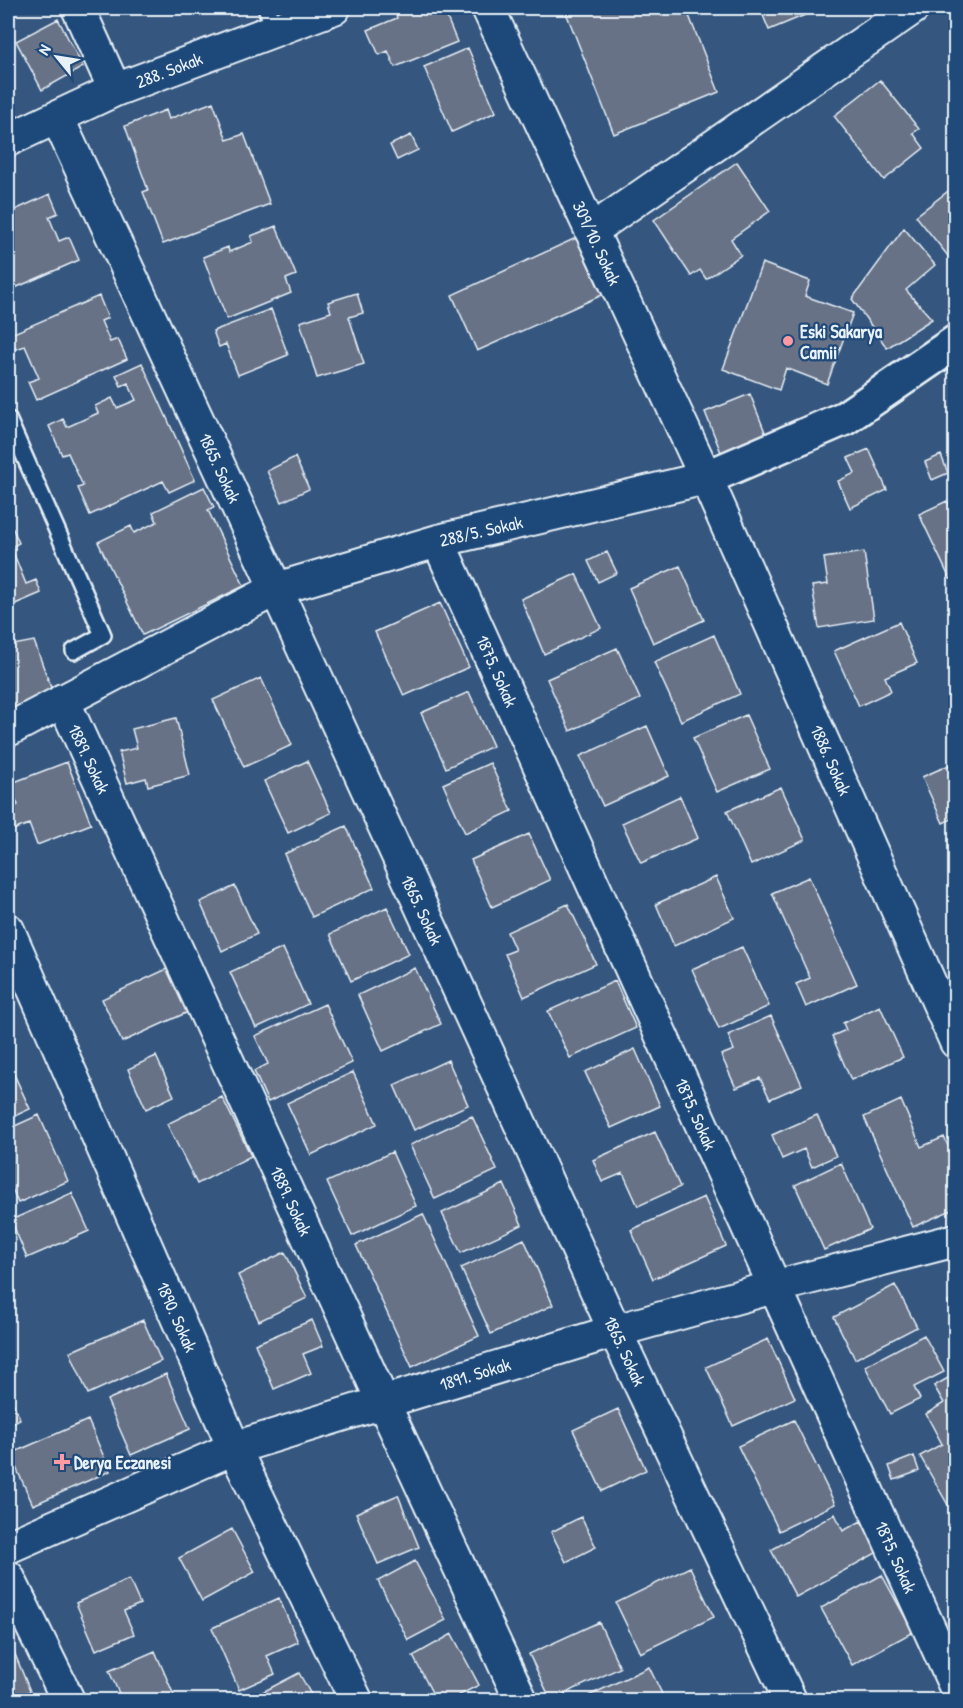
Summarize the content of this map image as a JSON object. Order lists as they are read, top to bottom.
{
  "streets": {
    "street": [
      "288. Sokak",
      "309/10. Sokak",
      "1865. Sokak",
      "288/5. Sokak",
      "1875. Sokak",
      "1889. Sokak",
      "1886. Sokak",
      "1890. Sokak",
      "1891. Sokak"
    ]
  },
  "crossings": [
    ["288. Sokak", "1865. Sokak"],
    ["309/10. Sokak", "288/5. Sokak"],
    ["309/10. Sokak", "1886. Sokak"],
    ["1865. Sokak", "288/5. Sokak"],
    ["1865. Sokak", "1891. Sokak"],
    ["288/5. Sokak", "1875. Sokak"],
    ["288/5. Sokak", "1889. Sokak"],
    ["288/5. Sokak", "1886. Sokak"],
    ["1875. Sokak", "1891. Sokak"],
    ["1889. Sokak", "1891. Sokak"],
    ["1890. Sokak", "1891. Sokak"]
  ],
  "places": {
    "other": ["Eski Sakarya Camii"],
    "health": ["Derya Eczanesi"]
  },
  "north": "top left"
}
